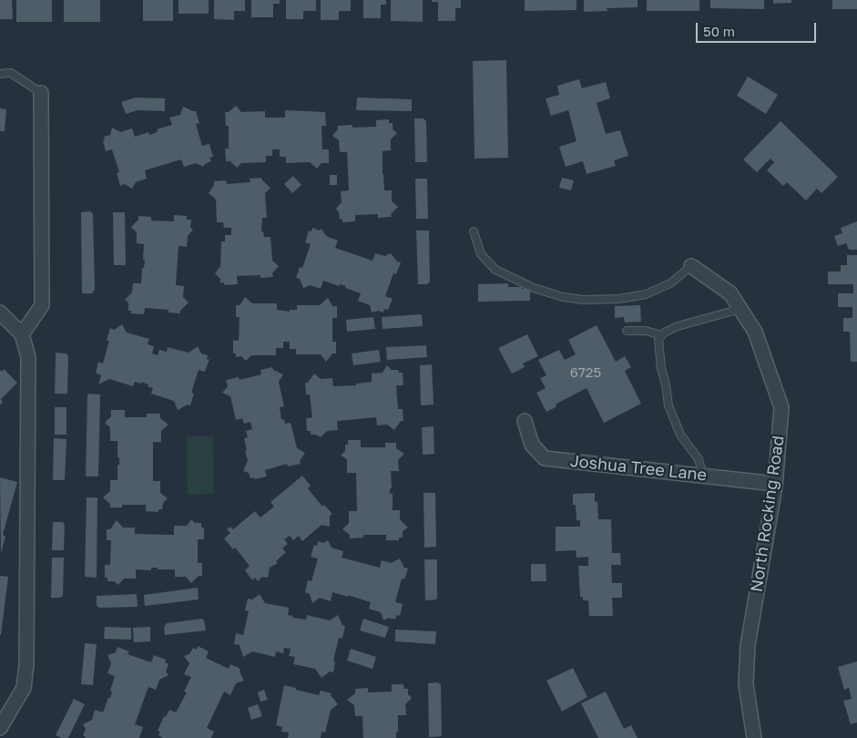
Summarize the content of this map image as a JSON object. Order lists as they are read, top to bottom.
{
  "streets": {
    "street": ["Joshua Tree Lane", "North Rocking Road"]
  },
  "crossings": [
    ["Joshua Tree Lane", "North Rocking Road"]
  ],
  "house_numbers": ["6725"],
  "scale_bar": "50 m"
}
